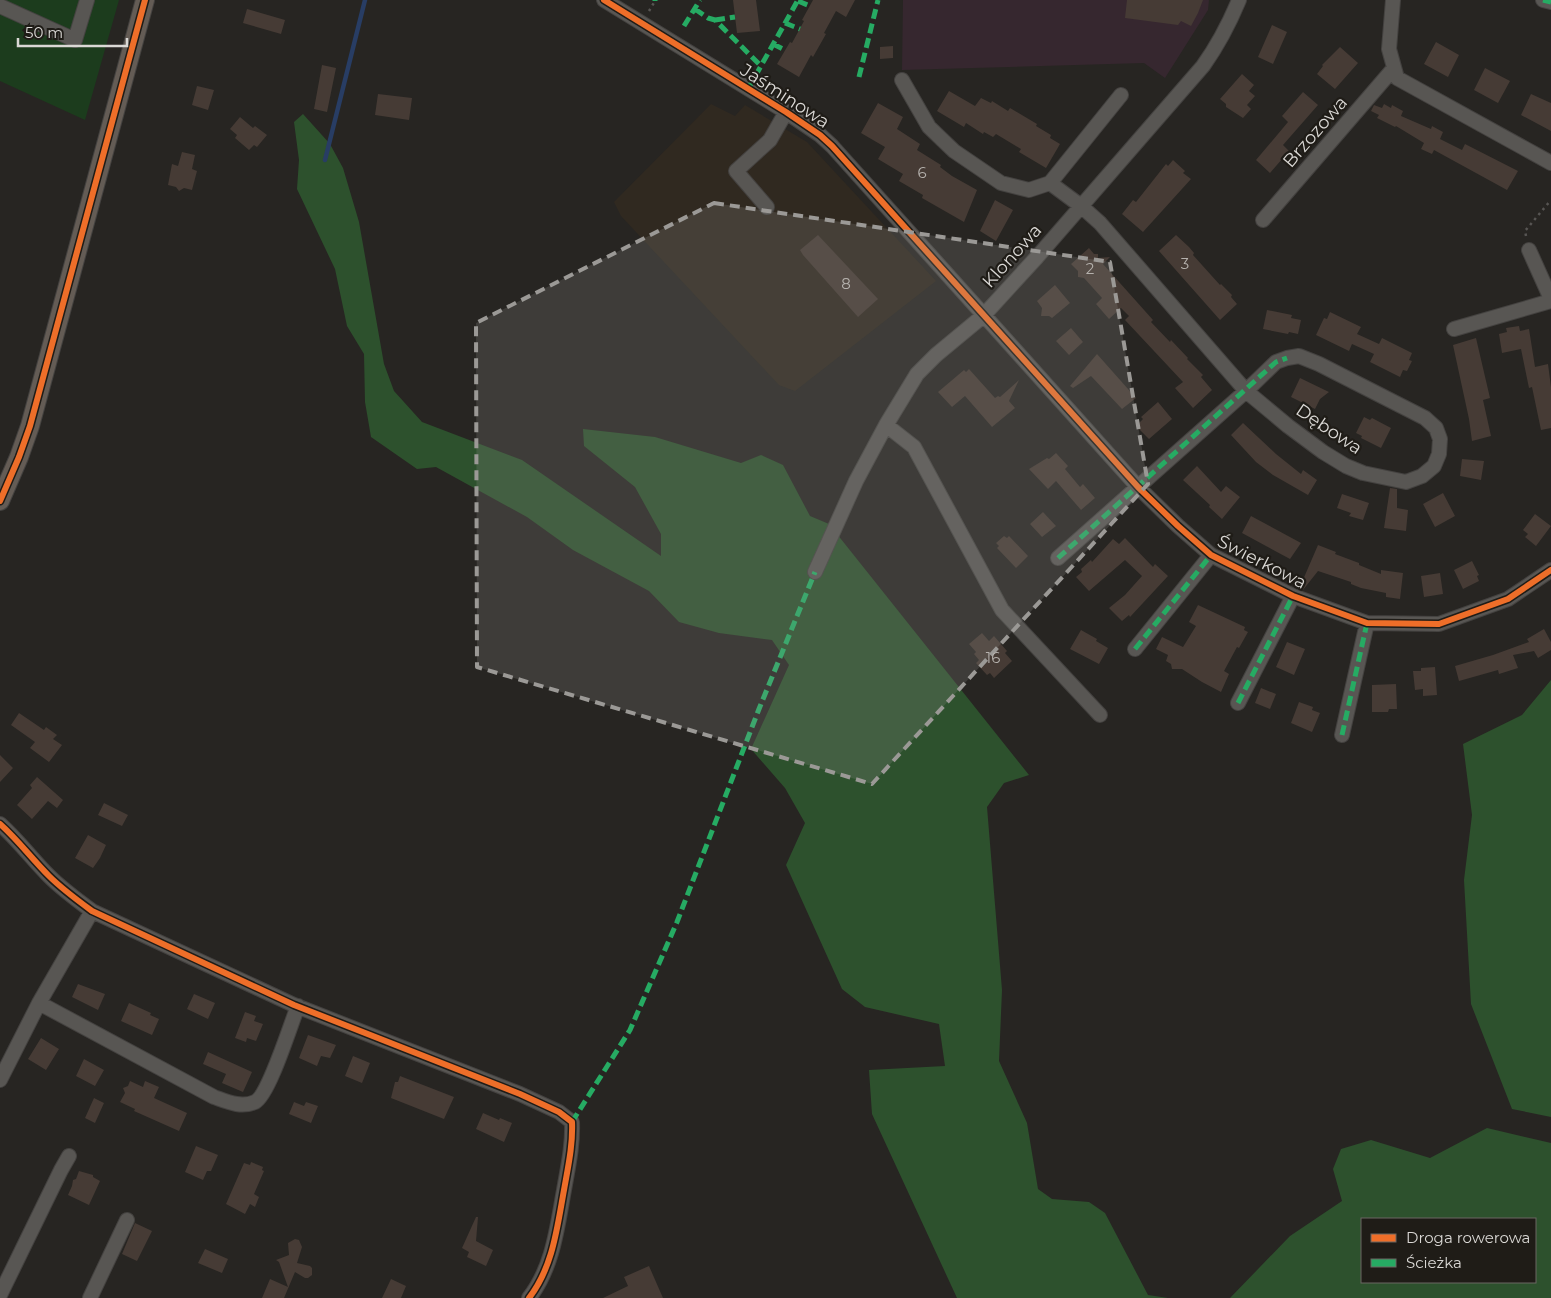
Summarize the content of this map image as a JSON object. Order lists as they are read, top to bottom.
{
  "streets": {
    "street": [
      "Jaśminowa",
      "Brzozowa",
      "Klonowa",
      "Dębowa",
      "Świerkowa"
    ]
  },
  "crossings": [
    ["Jaśminowa", "Klonowa"],
    ["Jaśminowa", "Świerkowa"],
    ["Klonowa", "Dębowa"],
    ["Klonowa", "Świerkowa"]
  ],
  "house_numbers": [
    "6",
    "3",
    "2",
    "8",
    "16"
  ],
  "legend": ["Droga rowerowa", "Ścieżka"],
  "scale_bar": "50 m"
}
